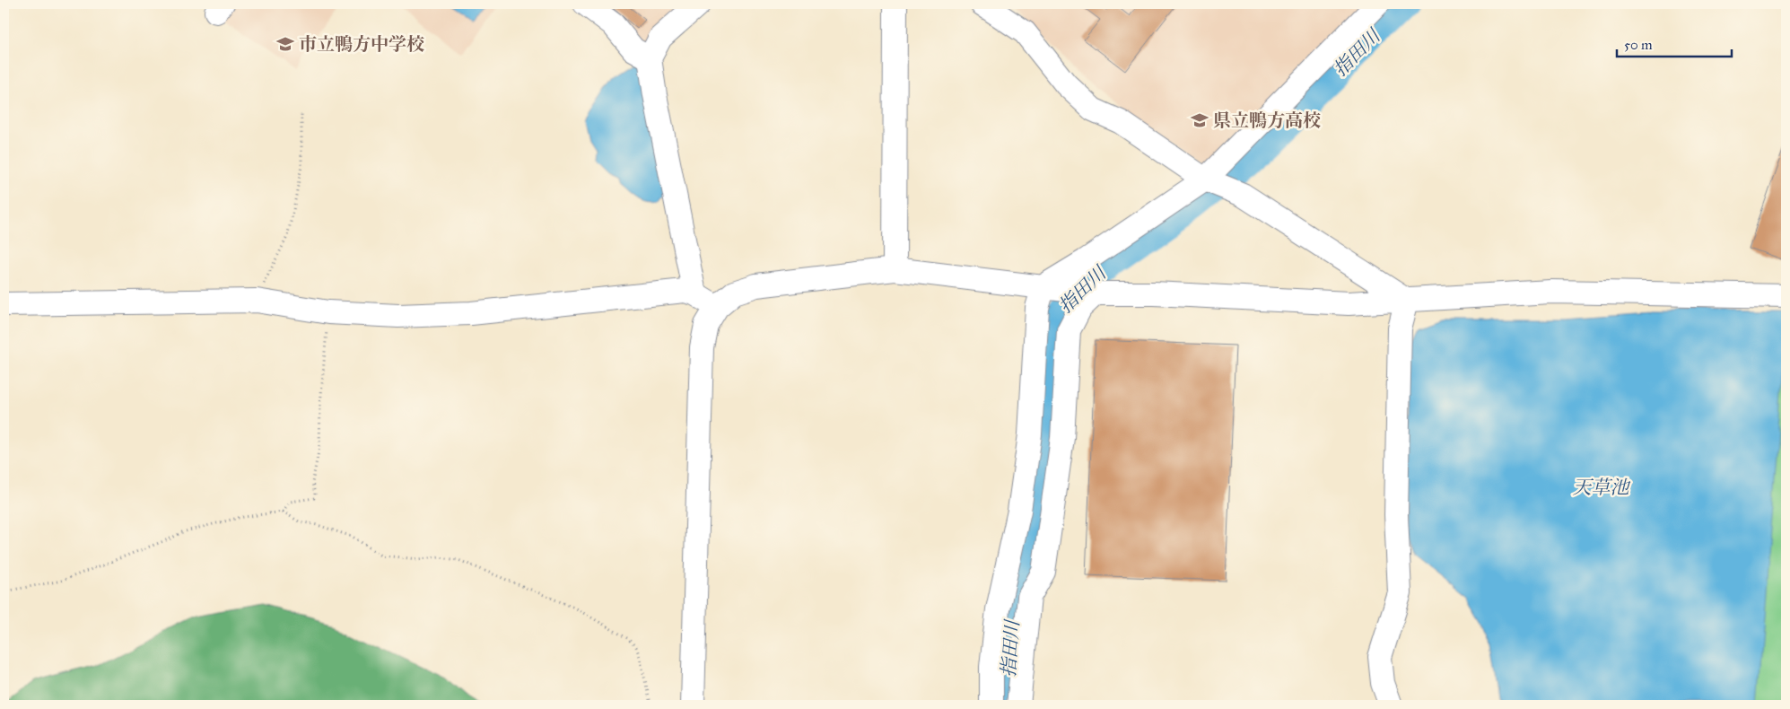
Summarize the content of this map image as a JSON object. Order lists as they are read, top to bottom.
{
  "water": ["指田川", "天草池"],
  "places": {
    "school or university": ["市立鴨方中学校", "県立鴨方高校"]
  },
  "scale_bar": "50 m"
}
